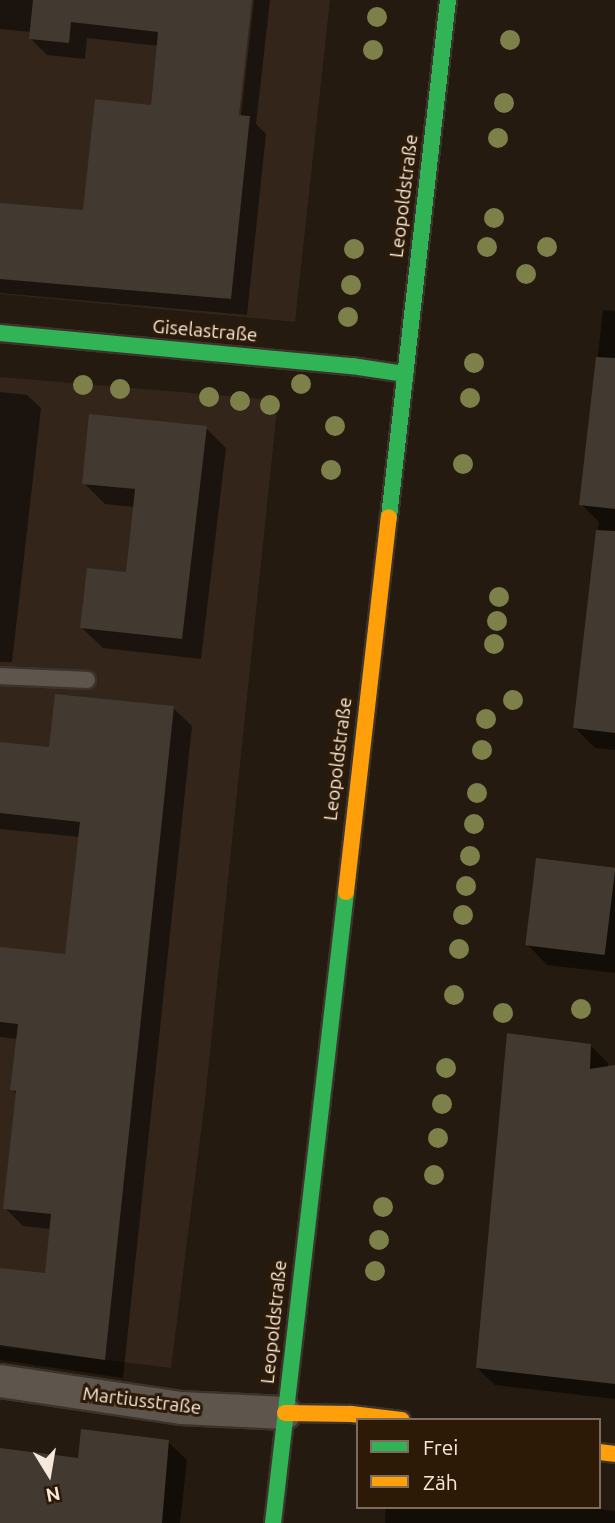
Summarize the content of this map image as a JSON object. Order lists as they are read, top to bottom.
{
  "streets": {
    "main road": ["Leopoldstraße", "Giselastraße"],
    "street": ["Martiusstraße"]
  },
  "crossings": [
    ["Leopoldstraße", "Giselastraße"],
    ["Leopoldstraße", "Martiusstraße"]
  ],
  "legend": ["Frei", "Zäh"],
  "north": "bottom"
}
